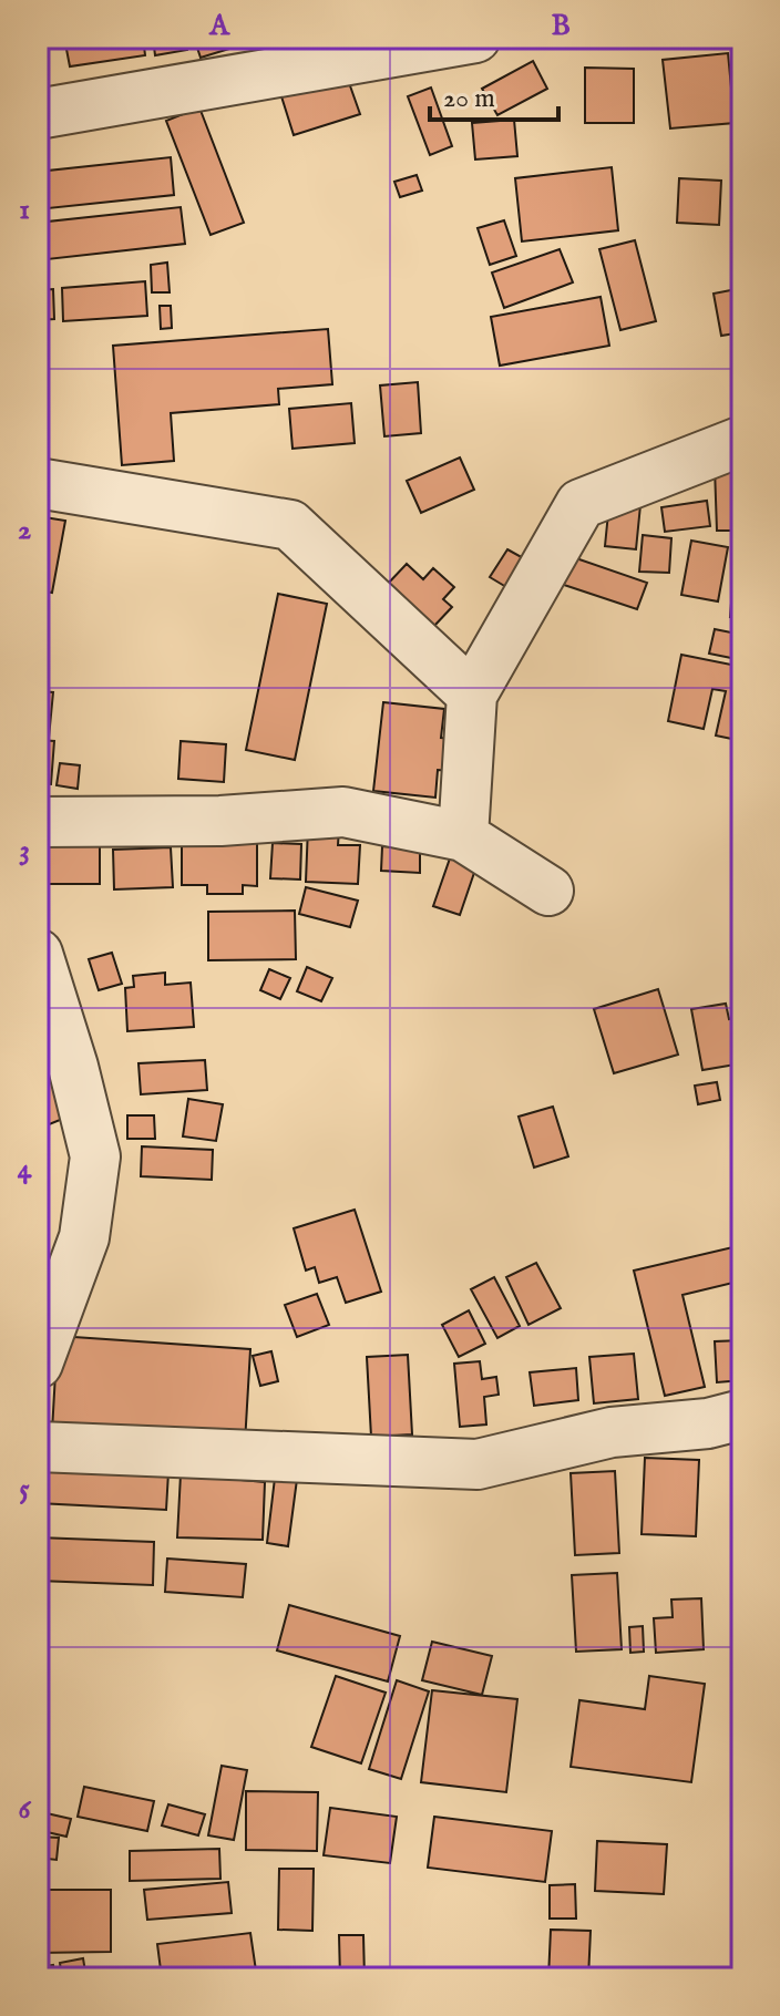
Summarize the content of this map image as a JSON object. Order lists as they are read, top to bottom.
{
  "scale_bar": "20 m",
  "grid": {
    "columns": ["A", "B"],
    "rows": [
      "1",
      "2",
      "3",
      "4",
      "5",
      "6"
    ]
  }
}
